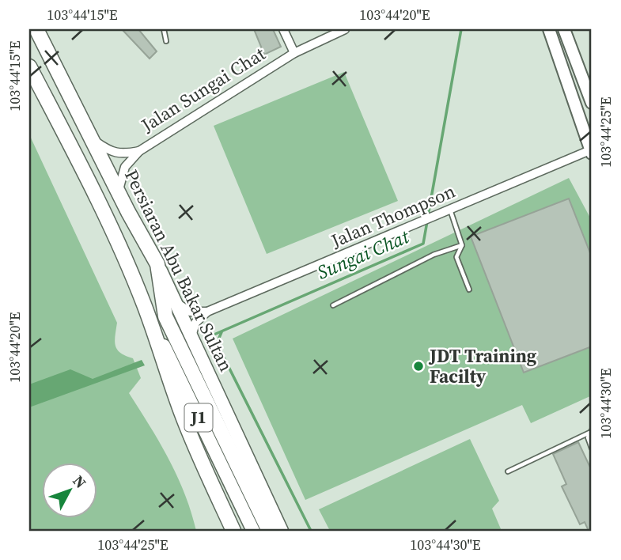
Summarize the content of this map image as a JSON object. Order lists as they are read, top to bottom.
{
  "streets": {
    "highway": ["Persiaran Abu Bakar Sultan", "J1"],
    "street": ["Jalan Sungai Chat", "Jalan Thompson"]
  },
  "crossings": [
    ["Jalan Sungai Chat", "Persiaran Abu Bakar Sultan"]
  ],
  "water": ["Sungai Chat"],
  "places": ["JDT Training Facilty"],
  "north": "top right",
  "coordinates": [
    "103°44'15\"E",
    "103°44'20\"E",
    "103°44'25\"E",
    "103°44'30\"E"
  ]
}
